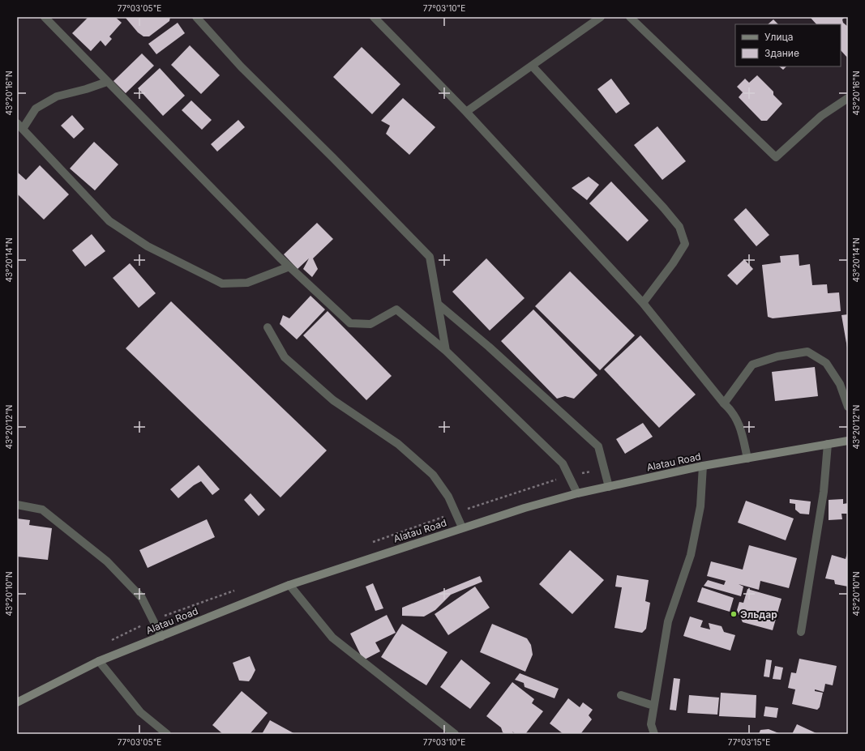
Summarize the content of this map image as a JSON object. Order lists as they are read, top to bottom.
{
  "streets": {
    "main road": ["Alatau Road"]
  },
  "places": ["Эльдар"],
  "legend": ["Улица", "Здание"],
  "coordinates": [
    "77°03'05\"E",
    "77°03'10\"E",
    "43°20'16\"N",
    "43°20'14\"N",
    "43°20'12\"N",
    "43°20'10\"N",
    "77°03'15\"E"
  ]
}
